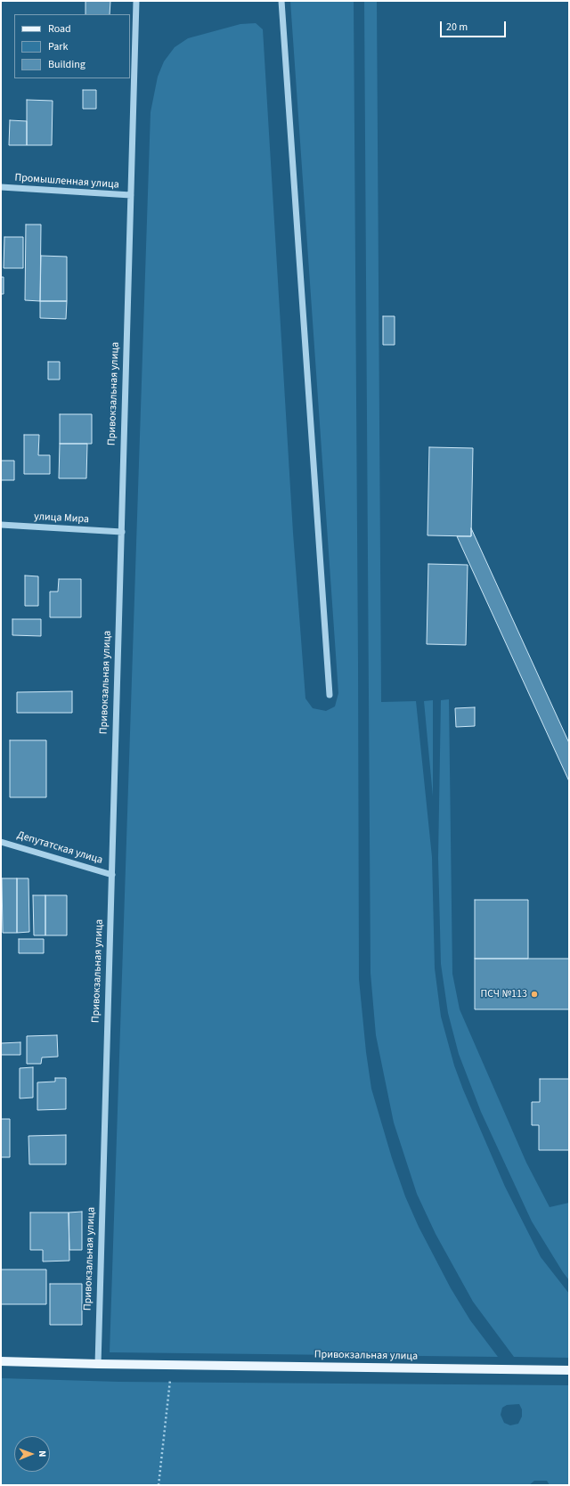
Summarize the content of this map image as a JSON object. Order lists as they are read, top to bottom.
{
  "streets": {
    "main road": ["Привокзальная улица"],
    "street": ["Промышленная улица", "улица Мира", "Депутатская улица"]
  },
  "crossings": [
    ["Промышленная улица", "Привокзальная улица"],
    ["Привокзальная улица", "улица Мира"],
    ["Привокзальная улица", "Депутатская улица"]
  ],
  "places": ["ПСЧ №113"],
  "legend": ["Road", "Park", "Building"],
  "scale_bar": "20 m",
  "north": "right"
}
